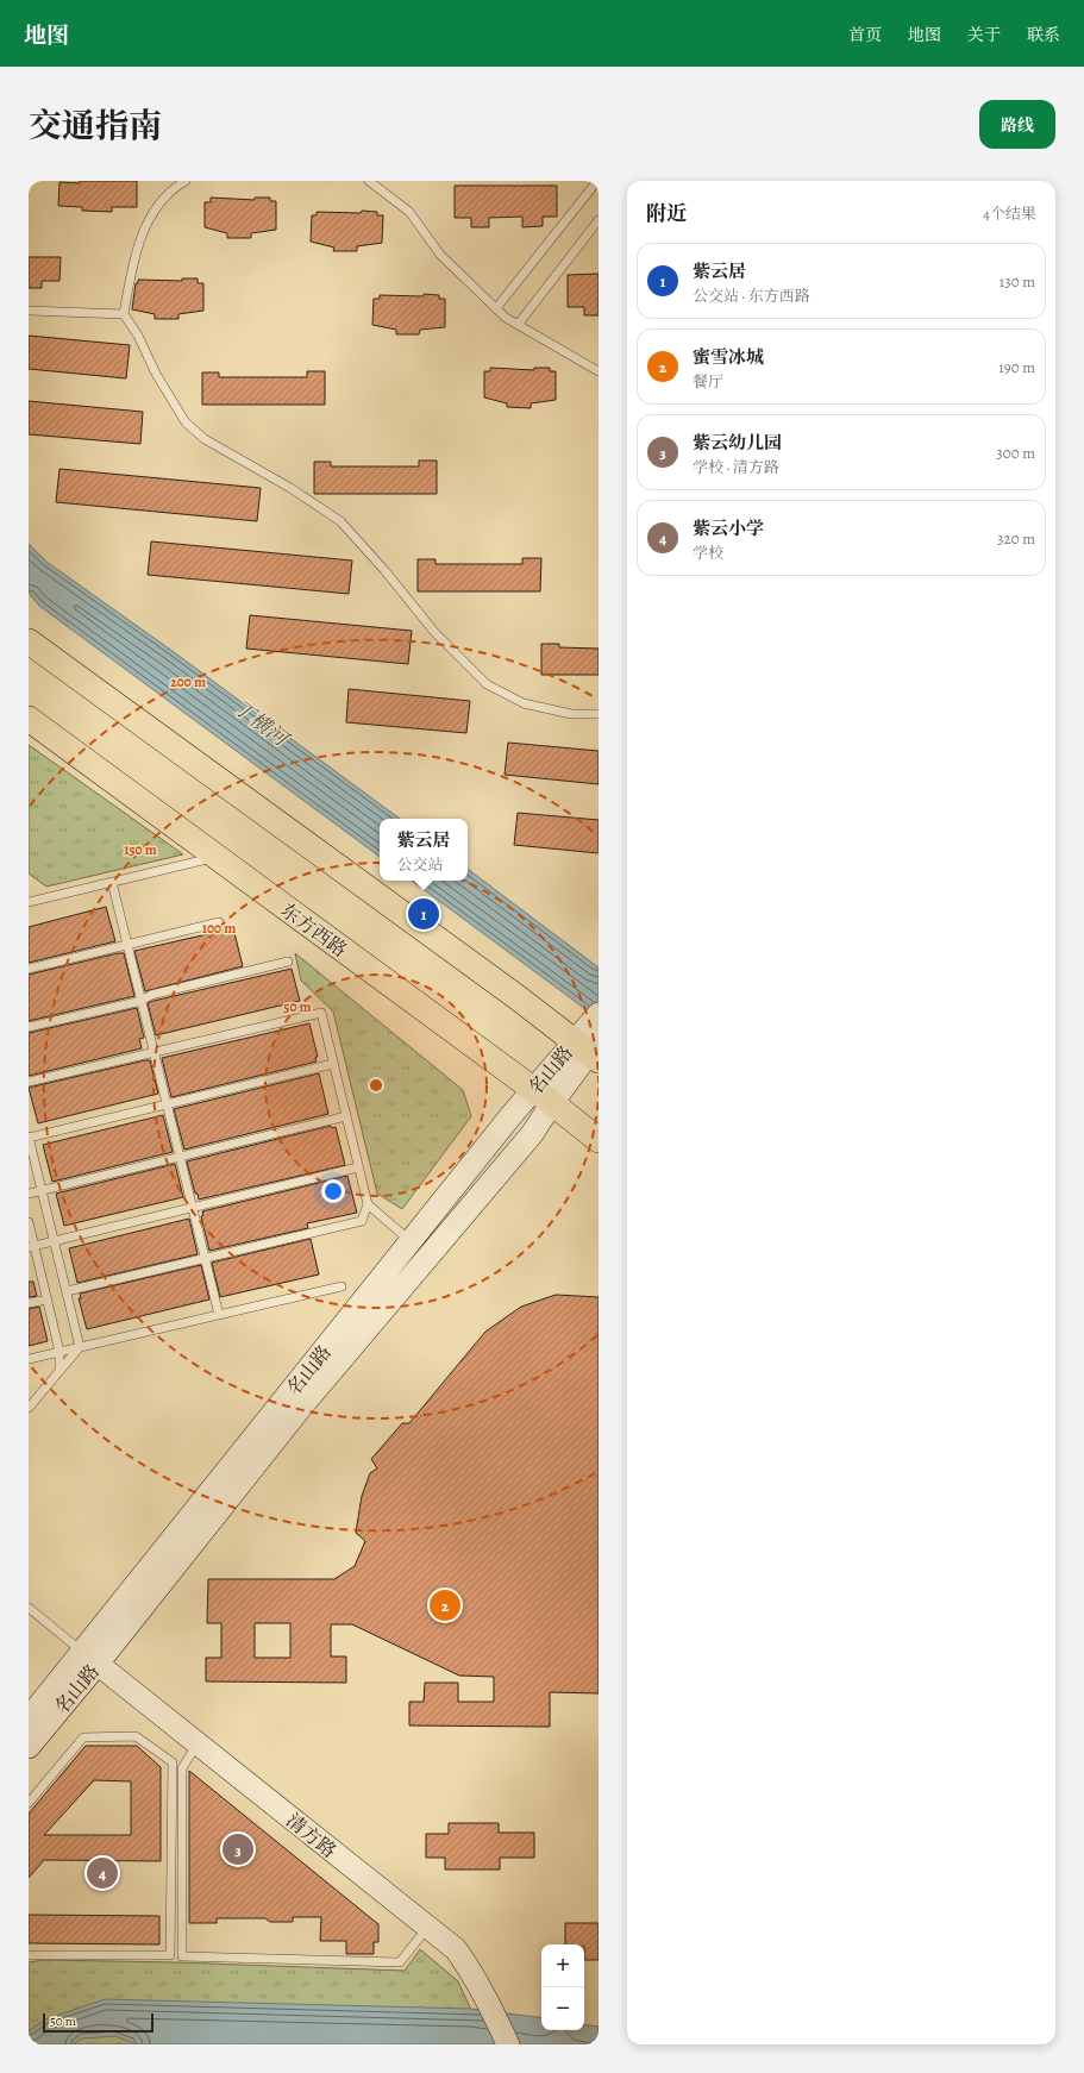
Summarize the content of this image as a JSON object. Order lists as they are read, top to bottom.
{
  "streets": {
    "main road": ["东方西路"],
    "street": ["名山路", "清方路"]
  },
  "crossings": [
    ["东方西路", "名山路"],
    ["名山路", "清方路"]
  ],
  "water": ["丁横河"],
  "scale_bar": "50 m",
  "page": {
    "header": "地图",
    "nav": [
      "首页",
      "地图",
      "关于",
      "联系"
    ],
    "title": "交通指南",
    "buttons": "路线",
    "heading": ["附近", "4个结果"],
    "list": [
      {
        "mark": "1",
        "name": "紫云居",
        "note": "公交站 · 东方西路",
        "value": "130 m"
      },
      {
        "mark": "2",
        "name": "蜜雪冰城",
        "note": "餐厅",
        "value": "190 m"
      },
      {
        "mark": "3",
        "name": "紫云幼儿园",
        "note": "学校 · 清方路",
        "value": "300 m"
      },
      {
        "mark": "4",
        "name": "紫云小学",
        "note": "学校",
        "value": "320 m"
      }
    ],
    "popup": ["紫云居", "公交站"],
    "pins": [
      "1",
      "2",
      "3",
      "4"
    ],
    "map_buttons": ["+", "−"],
    "scale": "50 m"
  },
  "rings": [
    "200 m",
    "150 m",
    "100 m",
    "50 m"
  ]
}
